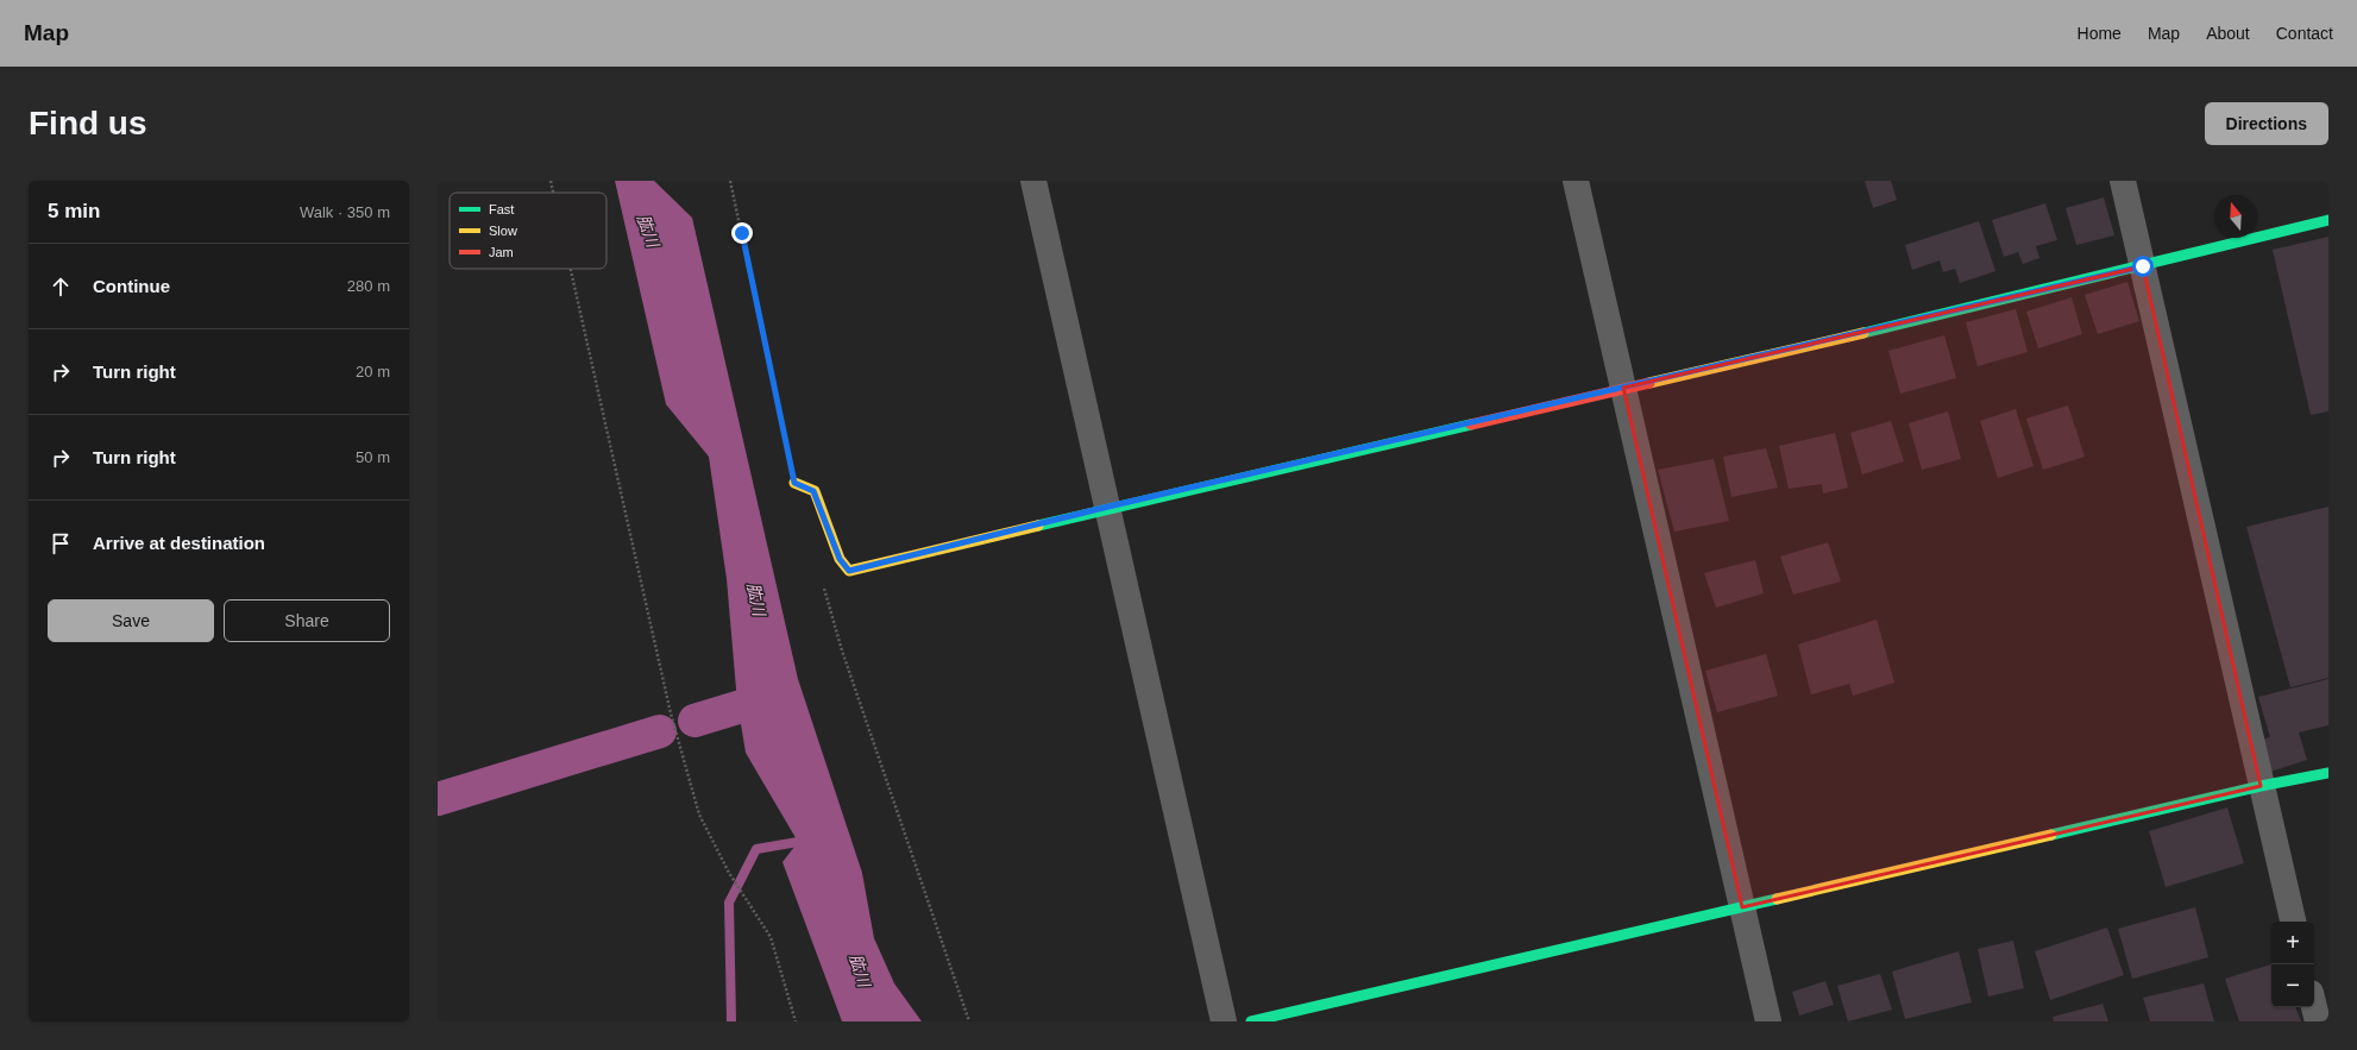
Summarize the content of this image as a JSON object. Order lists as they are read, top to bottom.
{
  "water": ["肱川"],
  "legend": ["Fast", "Slow", "Jam"],
  "north": "top",
  "page": {
    "header": "Map",
    "nav": [
      "Home",
      "Map",
      "About",
      "Contact"
    ],
    "buttons": [
      "Directions",
      ["Save", "Share"]
    ],
    "title": "Find us",
    "heading": ["5 min", "Walk · 350 m"],
    "list": [
      ["Continue", "280 m"],
      ["Turn right", "20 m"],
      ["Turn right", "50 m"],
      "Arrive at destination"
    ],
    "map_buttons": ["+", "−"]
  }
}
